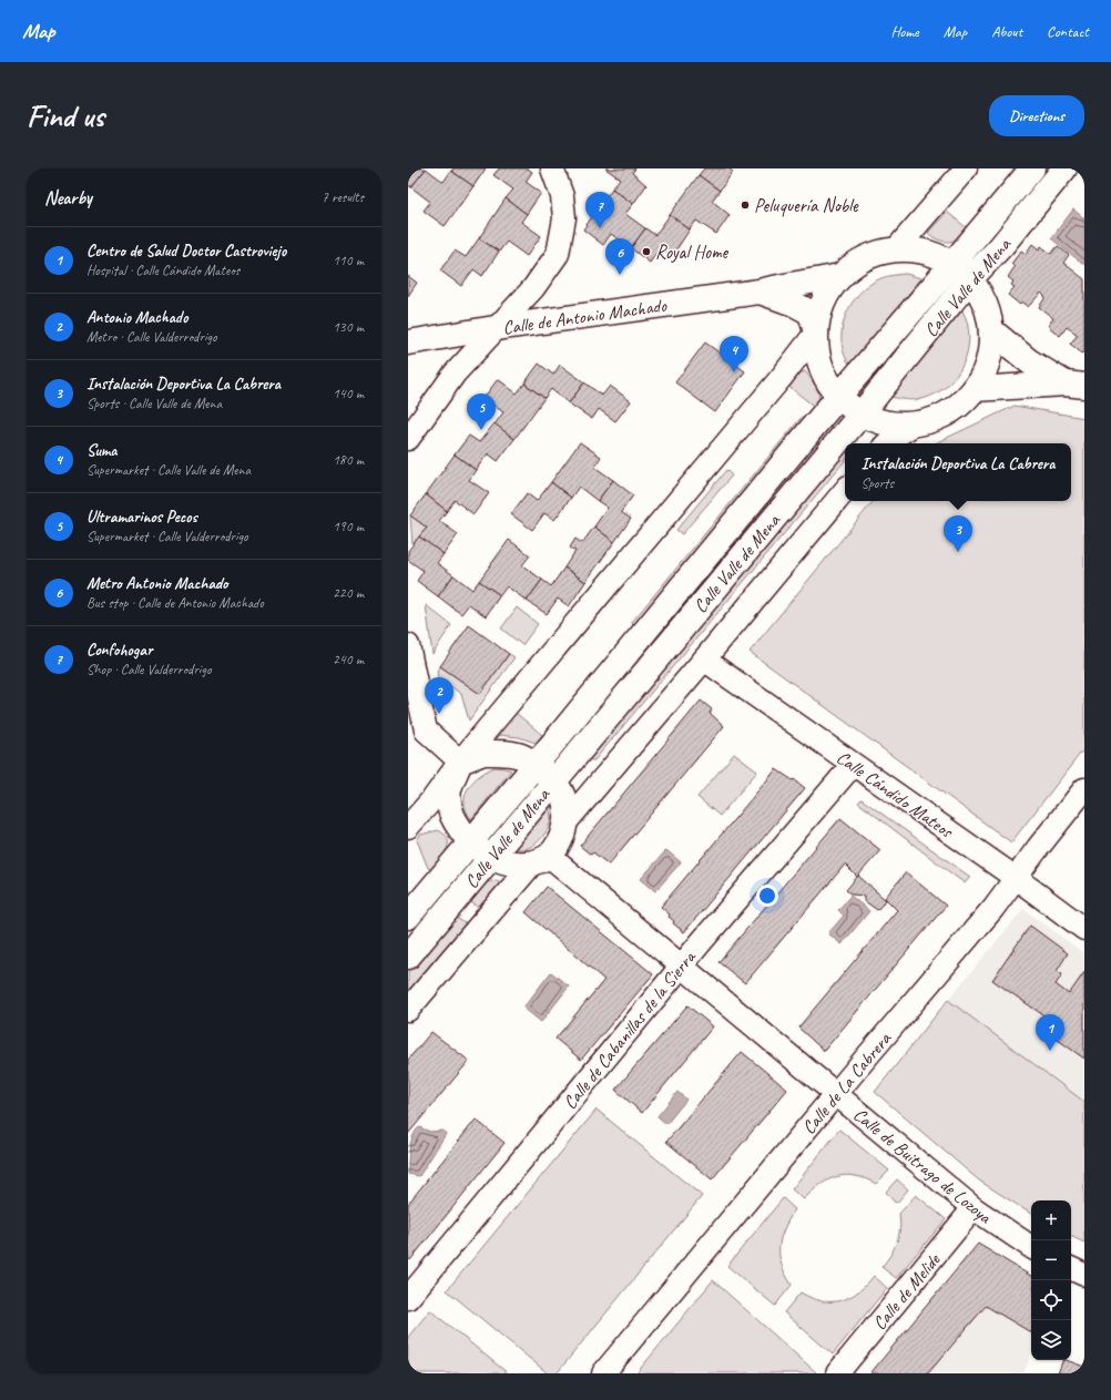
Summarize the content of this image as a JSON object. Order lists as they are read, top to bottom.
{
  "streets": {
    "main road": ["Calle Valle de Mena", "Calle de Antonio Machado"],
    "street": [
      "Calle Cándido Mateos",
      "Calle de Cabanillas de la Sierra",
      "Calle de La Cabrera",
      "Calle de Buitrago de Lozoya",
      "Calle de Melide"
    ]
  },
  "crossings": [
    ["Calle Valle de Mena", "Calle Cándido Mateos"],
    ["Calle Valle de Mena", "Calle de Buitrago de Lozoya"],
    ["Calle Cándido Mateos", "Calle de Cabanillas de la Sierra"],
    ["Calle Cándido Mateos", "Calle de La Cabrera"],
    ["Calle de Cabanillas de la Sierra", "Calle de Buitrago de Lozoya"],
    ["Calle de La Cabrera", "Calle de Buitrago de Lozoya"],
    ["Calle de Buitrago de Lozoya", "Calle de Melide"]
  ],
  "places": ["Peluquería Noble", "Royal Home"],
  "page": {
    "header": "Map",
    "nav": [
      "Home",
      "Map",
      "About",
      "Contact"
    ],
    "buttons": "Directions",
    "title": "Find us",
    "heading": ["Nearby", "7 results"],
    "pins": [
      "7",
      "6",
      "4",
      "5",
      "3",
      "2",
      "1"
    ],
    "list": [
      {
        "mark": "1",
        "name": "Centro de Salud Doctor Castroviejo",
        "note": "Hospital · Calle Cándido Mateos",
        "value": "110 m"
      },
      {
        "mark": "2",
        "name": "Antonio Machado",
        "note": "Metro · Calle Valderrodrigo",
        "value": "130 m"
      },
      {
        "mark": "3",
        "name": "Instalación Deportiva La Cabrera",
        "note": "Sports · Calle Valle de Mena",
        "value": "140 m"
      },
      {
        "mark": "4",
        "name": "Suma",
        "note": "Supermarket · Calle Valle de Mena",
        "value": "180 m"
      },
      {
        "mark": "5",
        "name": "Ultramarinos Pecos",
        "note": "Supermarket · Calle Valderrodrigo",
        "value": "190 m"
      },
      {
        "mark": "6",
        "name": "Metro Antonio Machado",
        "note": "Bus stop · Calle de Antonio Machado",
        "value": "220 m"
      },
      {
        "mark": "7",
        "name": "Confohogar",
        "note": "Shop · Calle Valderrodrigo",
        "value": "240 m"
      }
    ],
    "popup": ["Instalación Deportiva La Cabrera", "Sports"],
    "map_buttons": ["+", "−"]
  }
}
